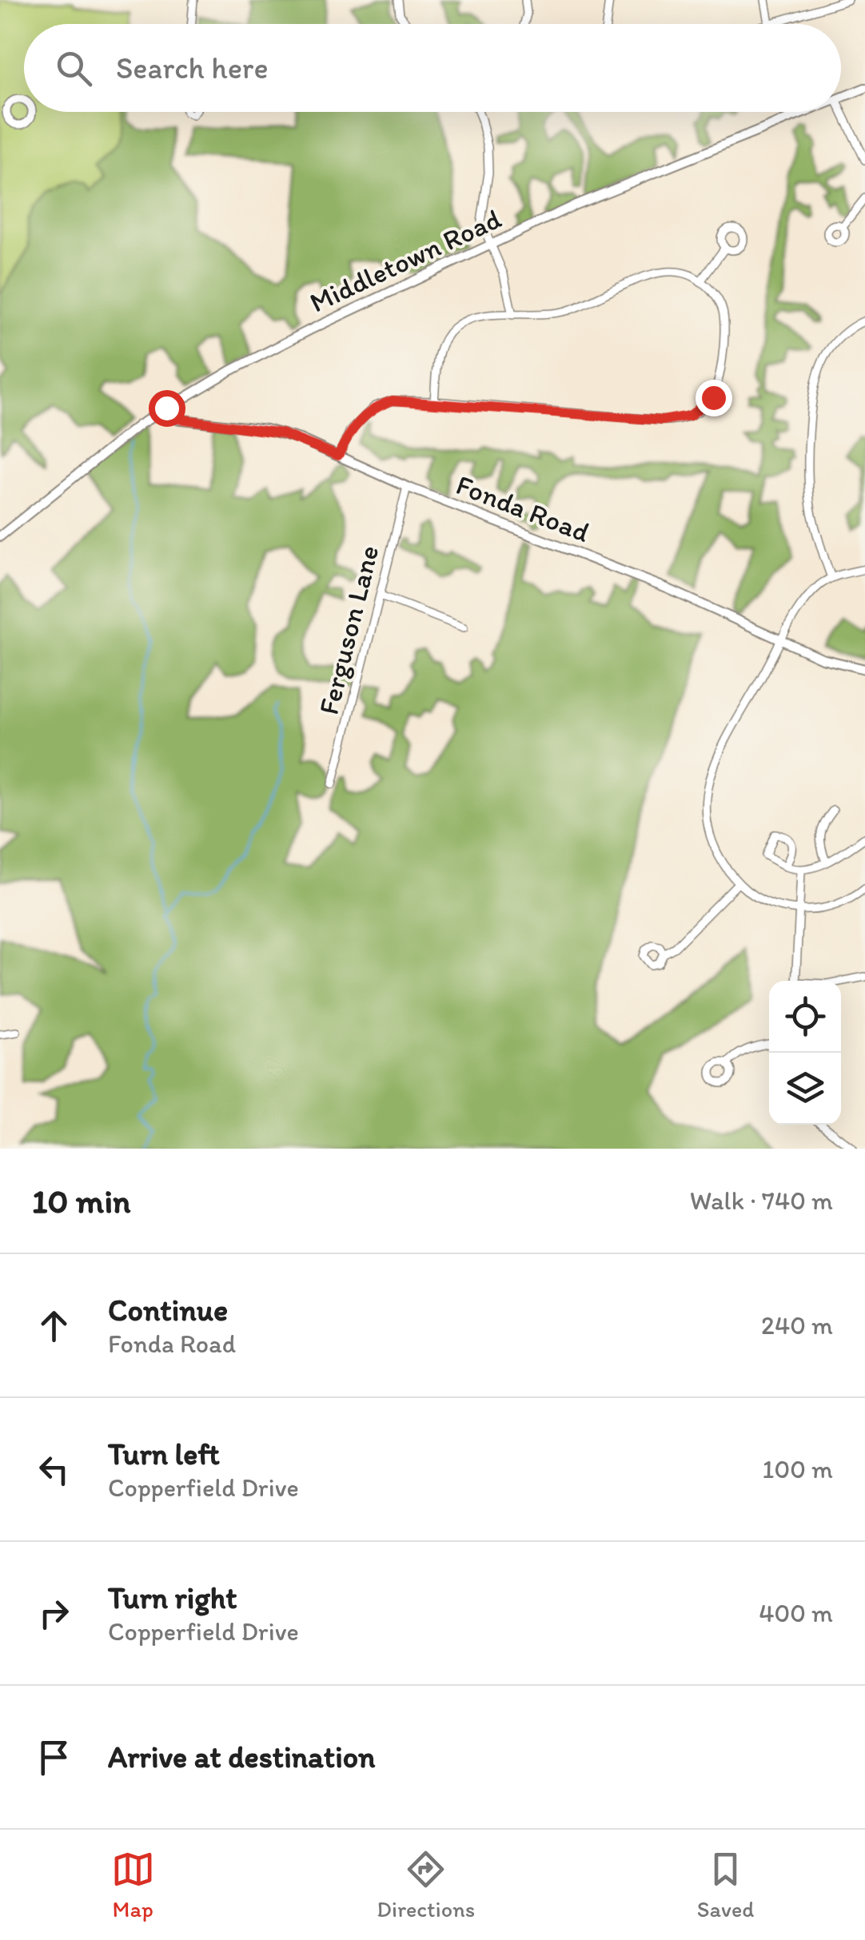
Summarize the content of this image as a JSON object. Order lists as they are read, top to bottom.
{
  "streets": {
    "street": ["Middletown Road", "Fonda Road", "Ferguson Lane"]
  },
  "crossings": [
    ["Middletown Road", "Fonda Road"],
    ["Fonda Road", "Ferguson Lane"]
  ],
  "page": {
    "search": "Search here",
    "heading": ["10 min", "Walk · 740 m"],
    "list": [
      ["Continue", "Fonda Road", "240 m"],
      ["Turn left", "Copperfield Drive", "100 m"],
      ["Turn right", "Copperfield Drive", "400 m"],
      "Arrive at destination"
    ],
    "nav": ["Map", "Directions", "Saved"]
  }
}
